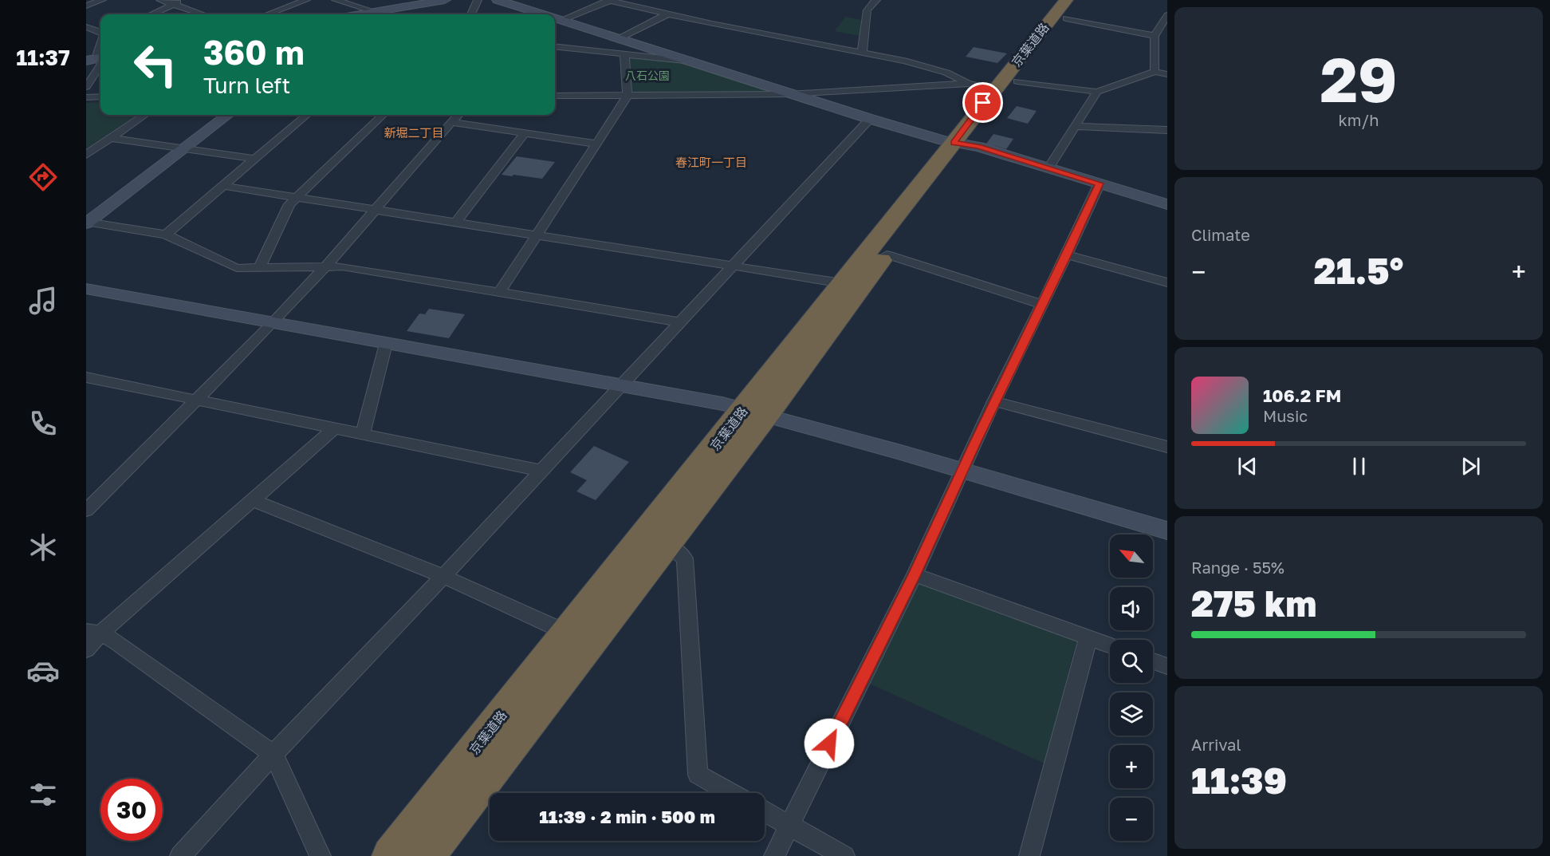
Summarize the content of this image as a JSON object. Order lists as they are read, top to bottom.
{
  "streets": {
    "highway": ["京葉道路"]
  },
  "districts": ["新堀二丁目", "春江町一丁目"],
  "parks": ["八石公園"],
  "north": "top left",
  "page": {
    "tabs": "11:37",
    "tile": [
      ["29", "km/h"],
      "Climate",
      ["Range · 55%", "275 km"],
      ["Arrival", "11:39"]
    ],
    "turn": ["360 m", "Turn left"],
    "heat": ["−", "21.5°", "+"],
    "song": ["106.2 FM", "Music"],
    "map_buttons": ["+", "−"],
    "limit": "30",
    "trip": "11:39 · 2 min · 500 m"
  }
}
